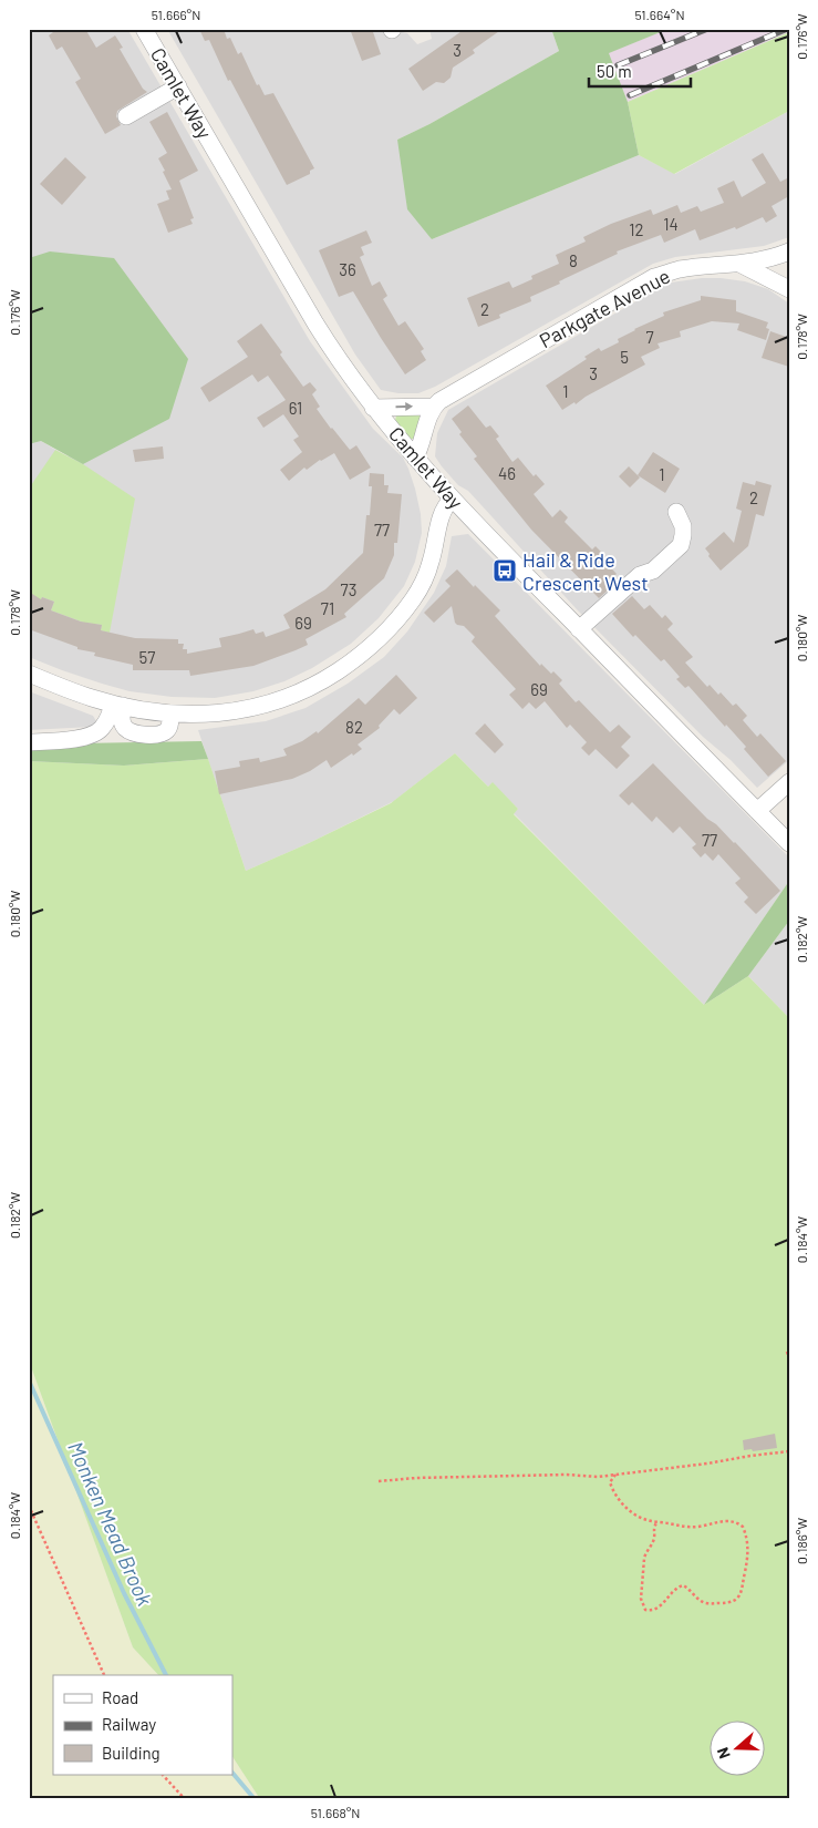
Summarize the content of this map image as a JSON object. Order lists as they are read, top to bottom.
{
  "streets": {
    "street": ["Camlet Way", "Parkgate Avenue"]
  },
  "water": ["Monken Mead Brook"],
  "places": {
    "bus stop": ["Hail & Ride Crescent West"]
  },
  "house_numbers": [
    "3",
    "14",
    "12",
    "8",
    "36",
    "2",
    "7",
    "5",
    "3",
    "1",
    "61",
    "46",
    "1",
    "2",
    "77",
    "73",
    "71",
    "69",
    "57",
    "69",
    "82",
    "77"
  ],
  "legend": ["Road", "Railway", "Building"],
  "scale_bar": "50 m",
  "north": "left",
  "coordinates": [
    "51.666°N",
    "51.664°N",
    "0.176°W",
    "0.178°W",
    "0.180°W",
    "0.182°W",
    "0.184°W",
    "0.186°W",
    "51.668°N"
  ]
}
